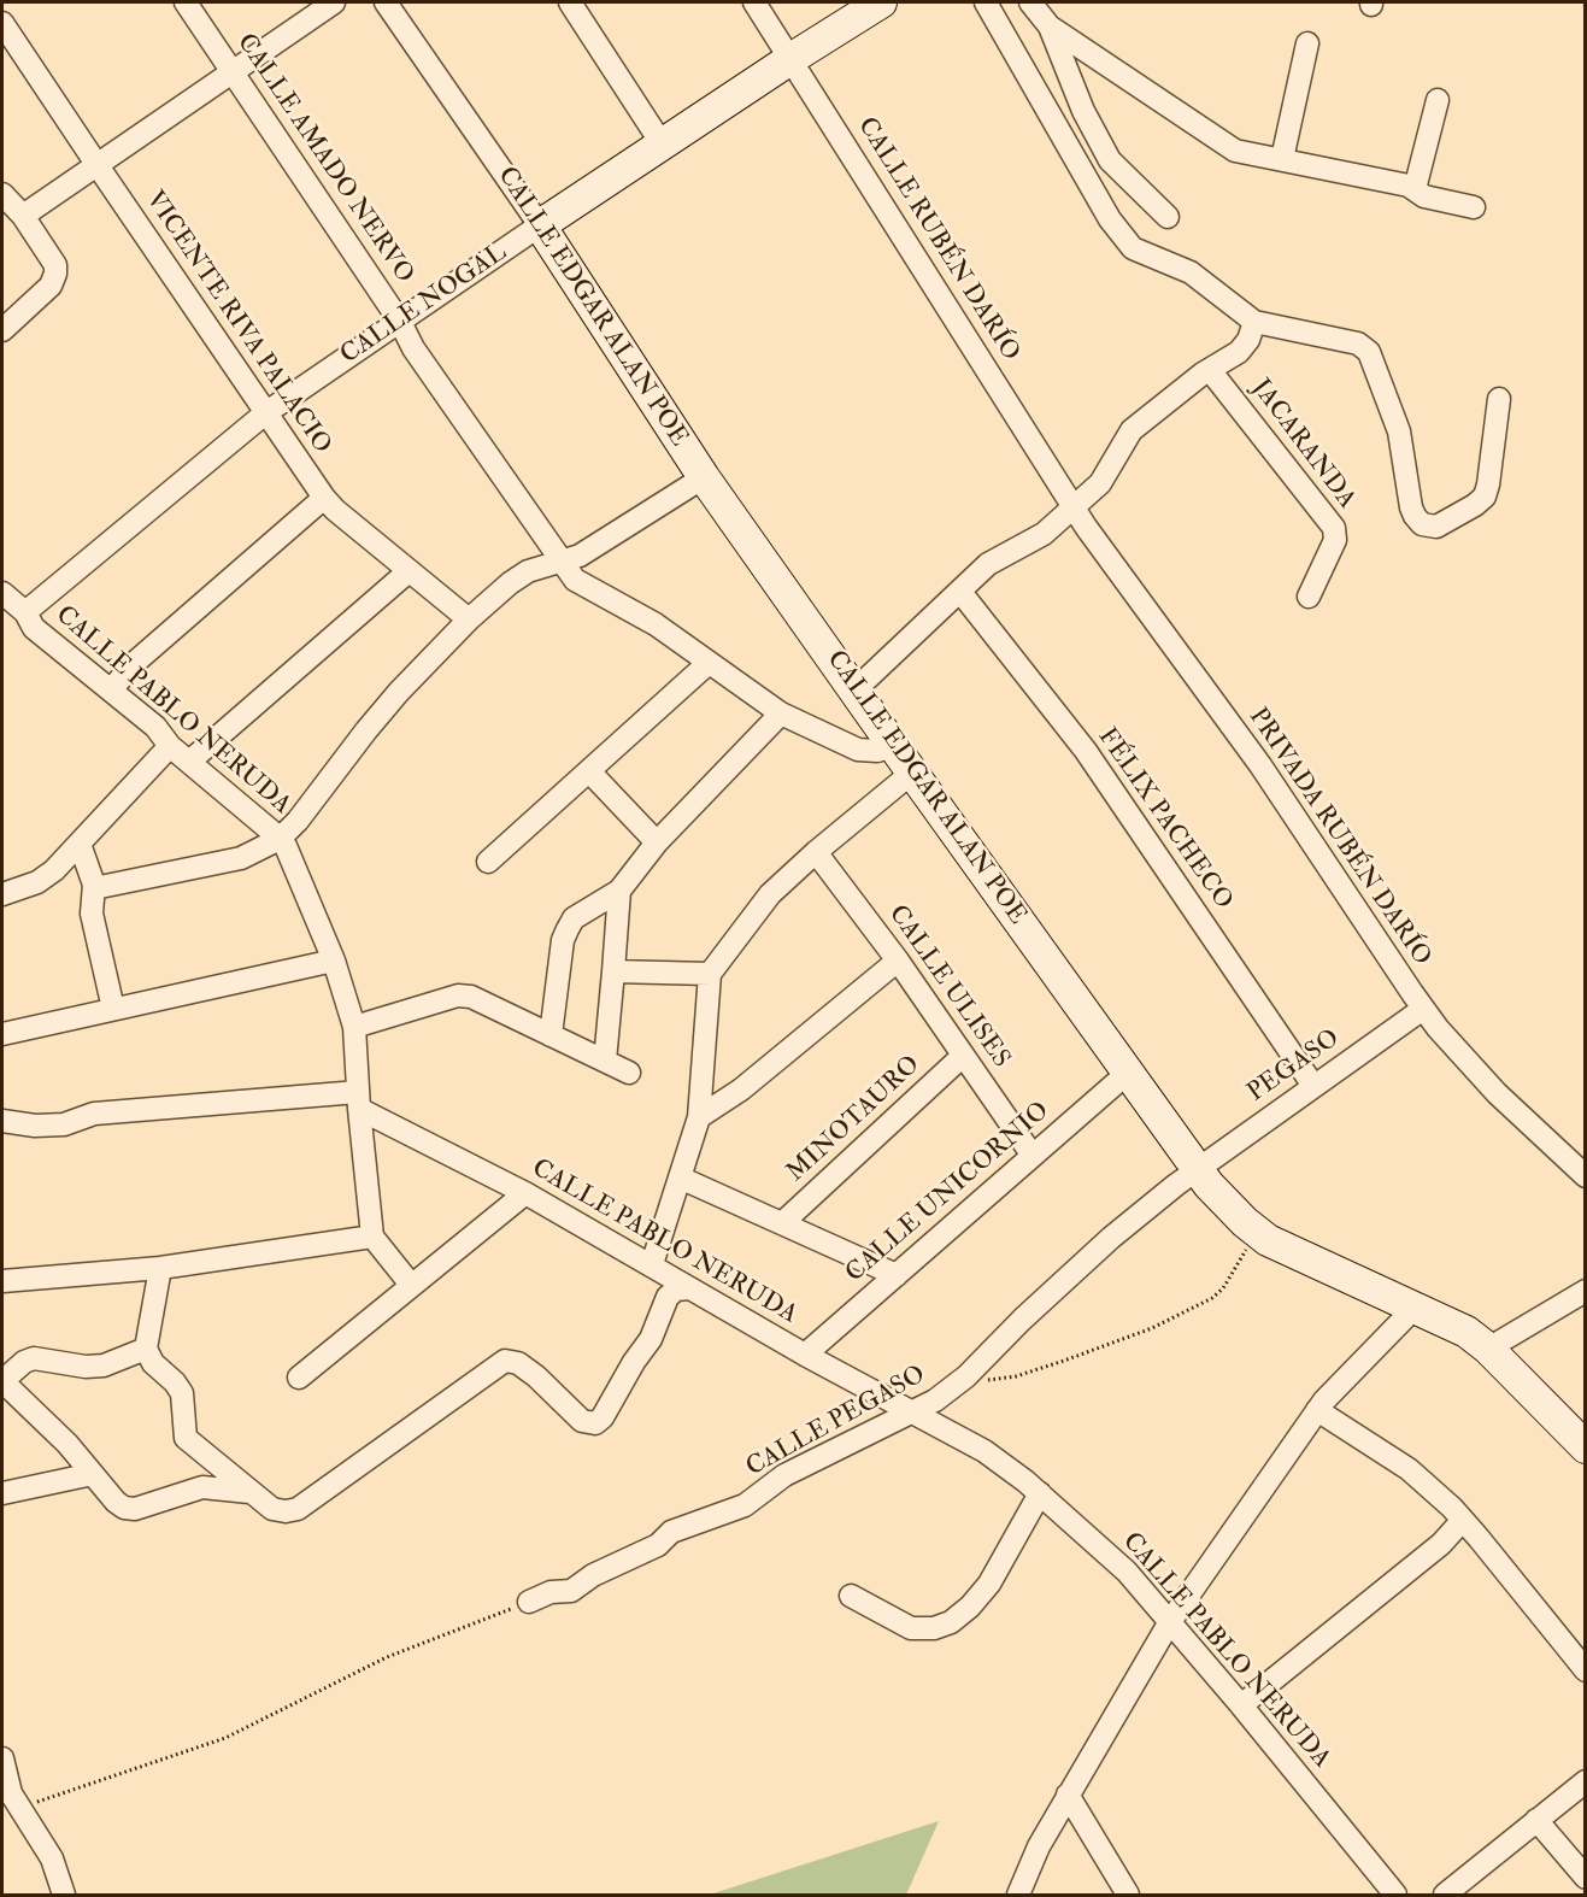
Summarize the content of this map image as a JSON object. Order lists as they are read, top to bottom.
{
  "streets": {
    "street": [
      "CALLE AMADO NERVO",
      "CALLE RUBÉN DARÍO",
      "CALLE NOGAL",
      "CALLE EDGAR ALAN POE",
      "VICENTE RIVA PALACIO",
      "JACARANDA",
      "CALLE PABLO NERUDA",
      "FÉLIX PACHECO",
      "PRIVADA RUBÉN DARÍO",
      "CALLE ULISES",
      "PEGASO",
      "MINOTAURO",
      "CALLE UNICORNIO",
      "CALLE PEGASO"
    ]
  },
  "crossings": [
    ["CALLE AMADO NERVO", "CALLE NOGAL"],
    ["CALLE AMADO NERVO", "CALLE EDGAR ALAN POE"],
    ["CALLE RUBÉN DARÍO", "CALLE NOGAL"],
    ["CALLE RUBÉN DARÍO", "PRIVADA RUBÉN DARÍO"],
    ["CALLE NOGAL", "CALLE EDGAR ALAN POE"],
    ["CALLE NOGAL", "VICENTE RIVA PALACIO"],
    ["CALLE NOGAL", "CALLE PABLO NERUDA"],
    ["CALLE EDGAR ALAN POE", "PEGASO"],
    ["CALLE EDGAR ALAN POE", "CALLE UNICORNIO"],
    ["CALLE EDGAR ALAN POE", "CALLE PEGASO"],
    ["CALLE PABLO NERUDA", "CALLE UNICORNIO"],
    ["CALLE PABLO NERUDA", "CALLE PEGASO"],
    ["FÉLIX PACHECO", "PEGASO"],
    ["PRIVADA RUBÉN DARÍO", "PEGASO"],
    ["CALLE ULISES", "MINOTAURO"],
    ["CALLE ULISES", "CALLE UNICORNIO"],
    ["PEGASO", "CALLE PEGASO"]
  ]
}
